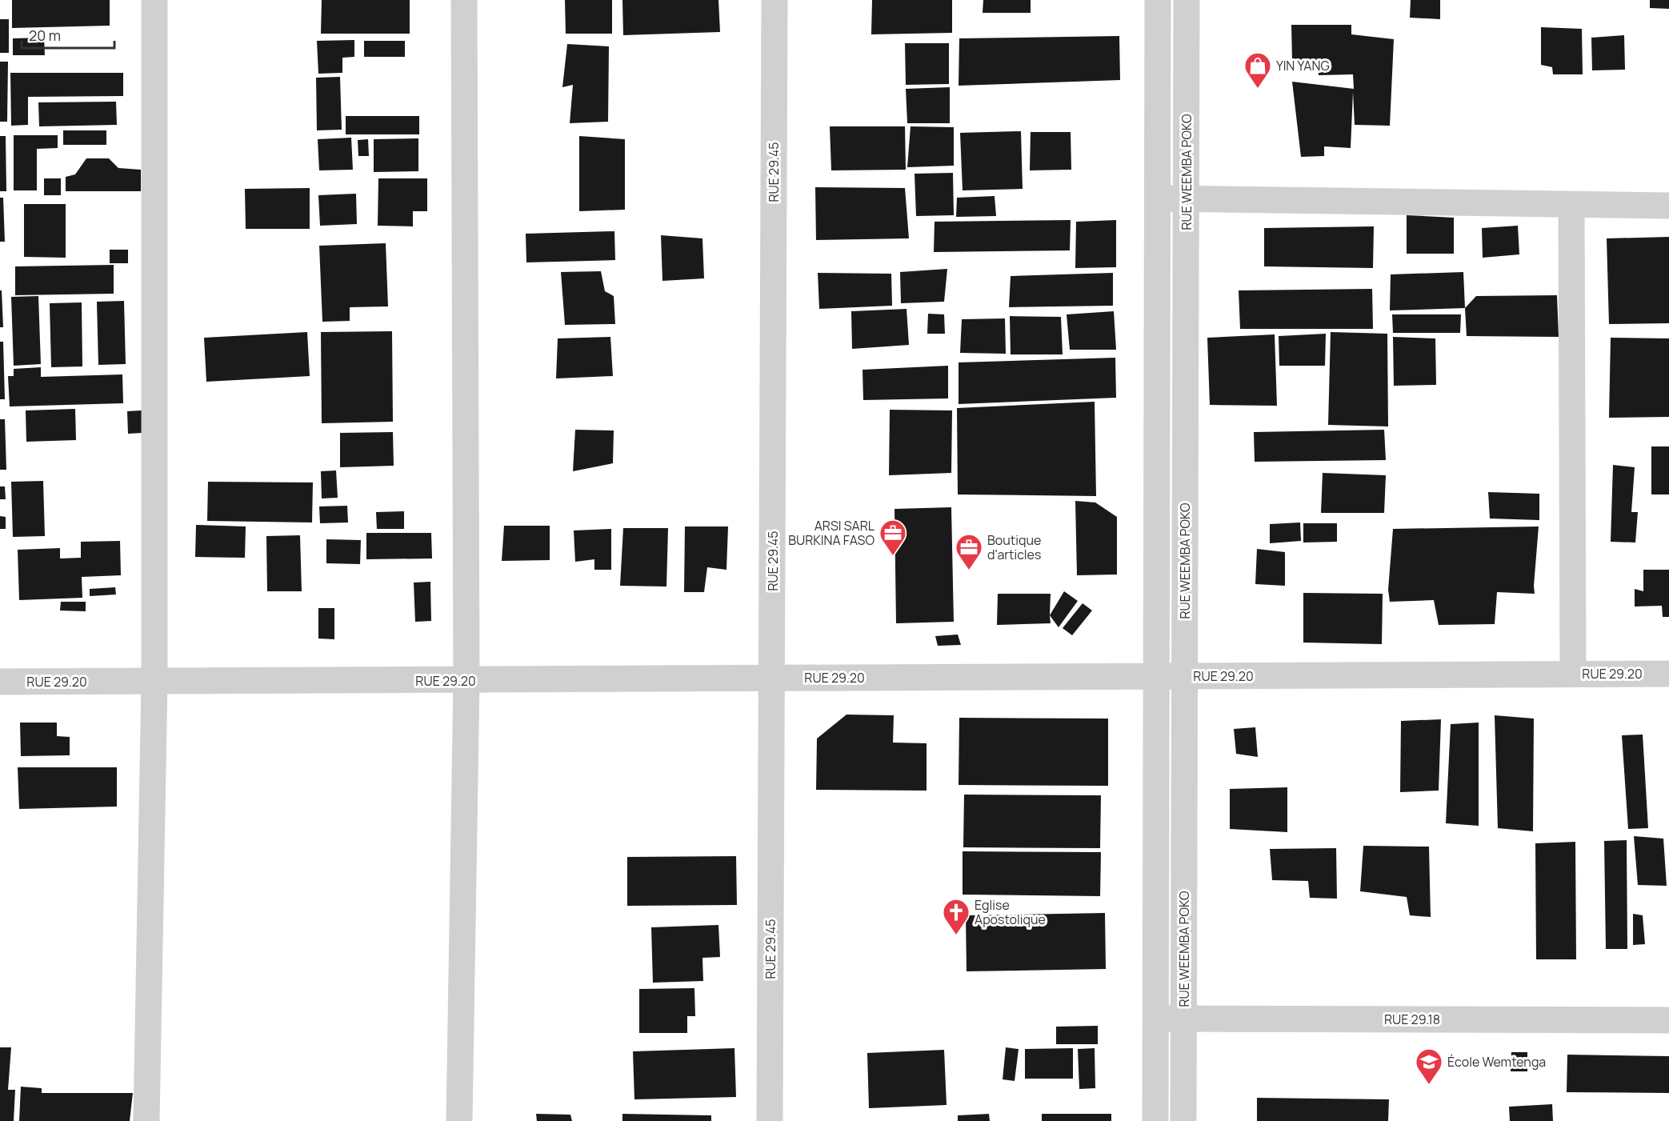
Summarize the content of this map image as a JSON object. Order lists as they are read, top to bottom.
{
  "streets": {
    "street": [
      "RUE 29.45",
      "RUE WEEMBA POKO",
      "RUE 29.20",
      "RUE 29.18"
    ]
  },
  "crossings": [
    ["RUE 29.45", "RUE 29.20"],
    ["RUE WEEMBA POKO", "RUE 29.20"],
    ["RUE WEEMBA POKO", "RUE 29.18"]
  ],
  "places": {
    "shop": ["YIN YANG"],
    "office": ["ARSI SARL BURKINA FASO", "Boutique d'articles"],
    "church": ["Eglise Apostolique"],
    "school or university": ["École Wemtenga"]
  },
  "scale_bar": "20 m"
}
